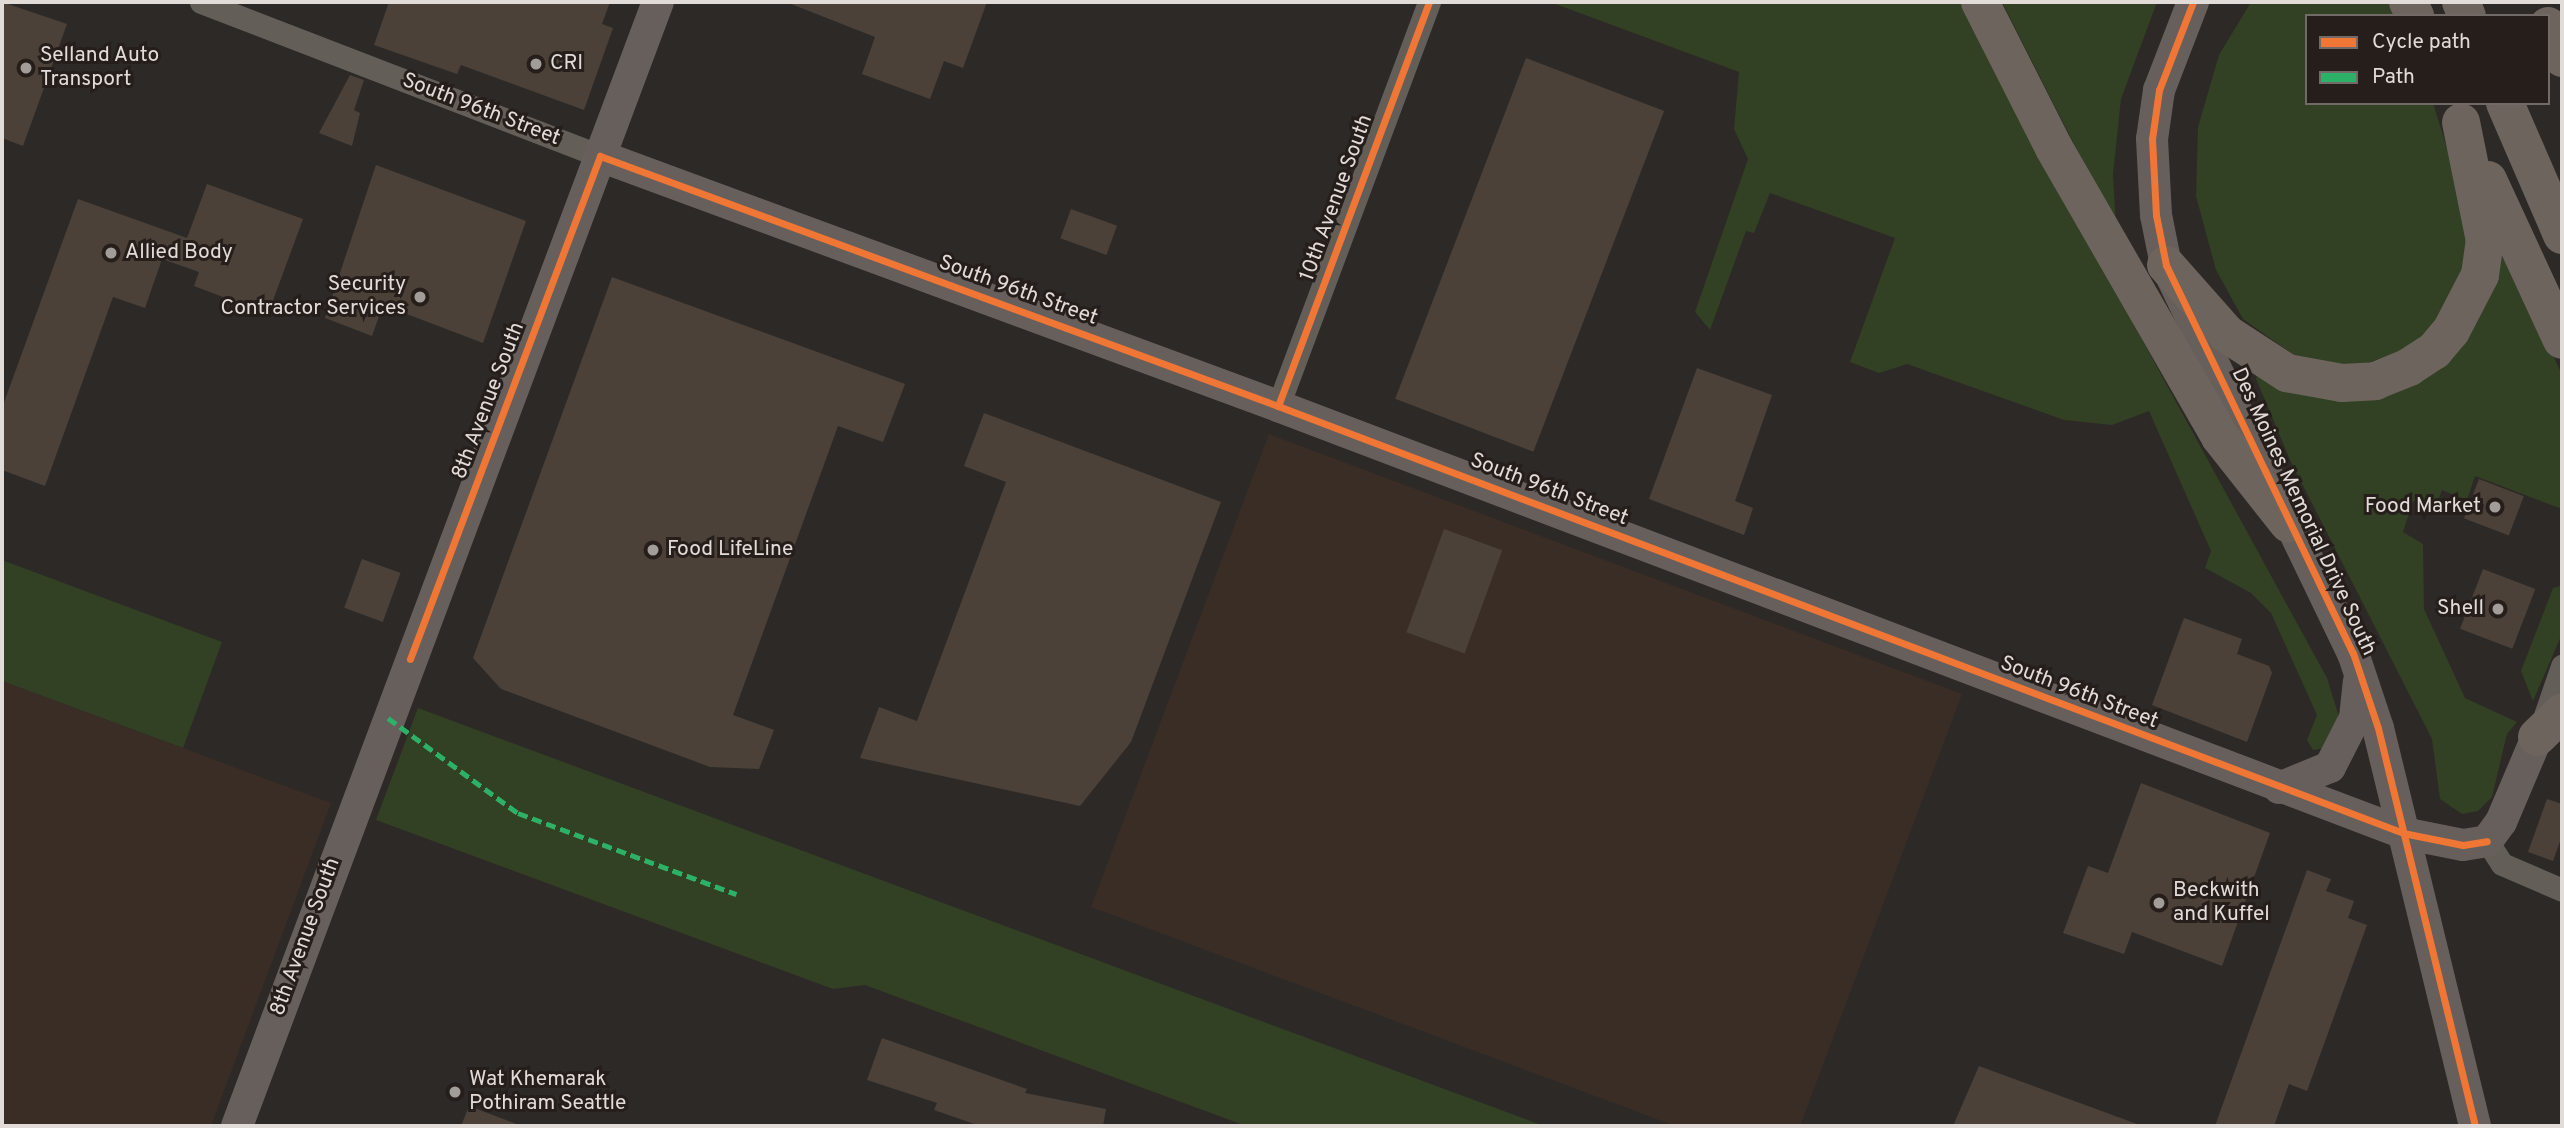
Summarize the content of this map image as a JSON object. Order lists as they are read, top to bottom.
{
  "streets": {
    "street": [
      "South 96th Street",
      "10th Avenue South",
      "8th Avenue South",
      "Des Moines Memorial Drive South"
    ]
  },
  "crossings": [
    ["South 96th Street", "10th Avenue South"],
    ["South 96th Street", "8th Avenue South"],
    ["South 96th Street", "Des Moines Memorial Drive South"]
  ],
  "places": [
    "CRI",
    "Selland Auto Transport",
    "Allied Body",
    "Security Contractor Services",
    "Food Market",
    "Food LifeLine",
    "Shell",
    "Beckwith and Kuffel",
    "Wat Khemarak Pothiram Seattle"
  ],
  "legend": ["Cycle path", "Path"]
}
